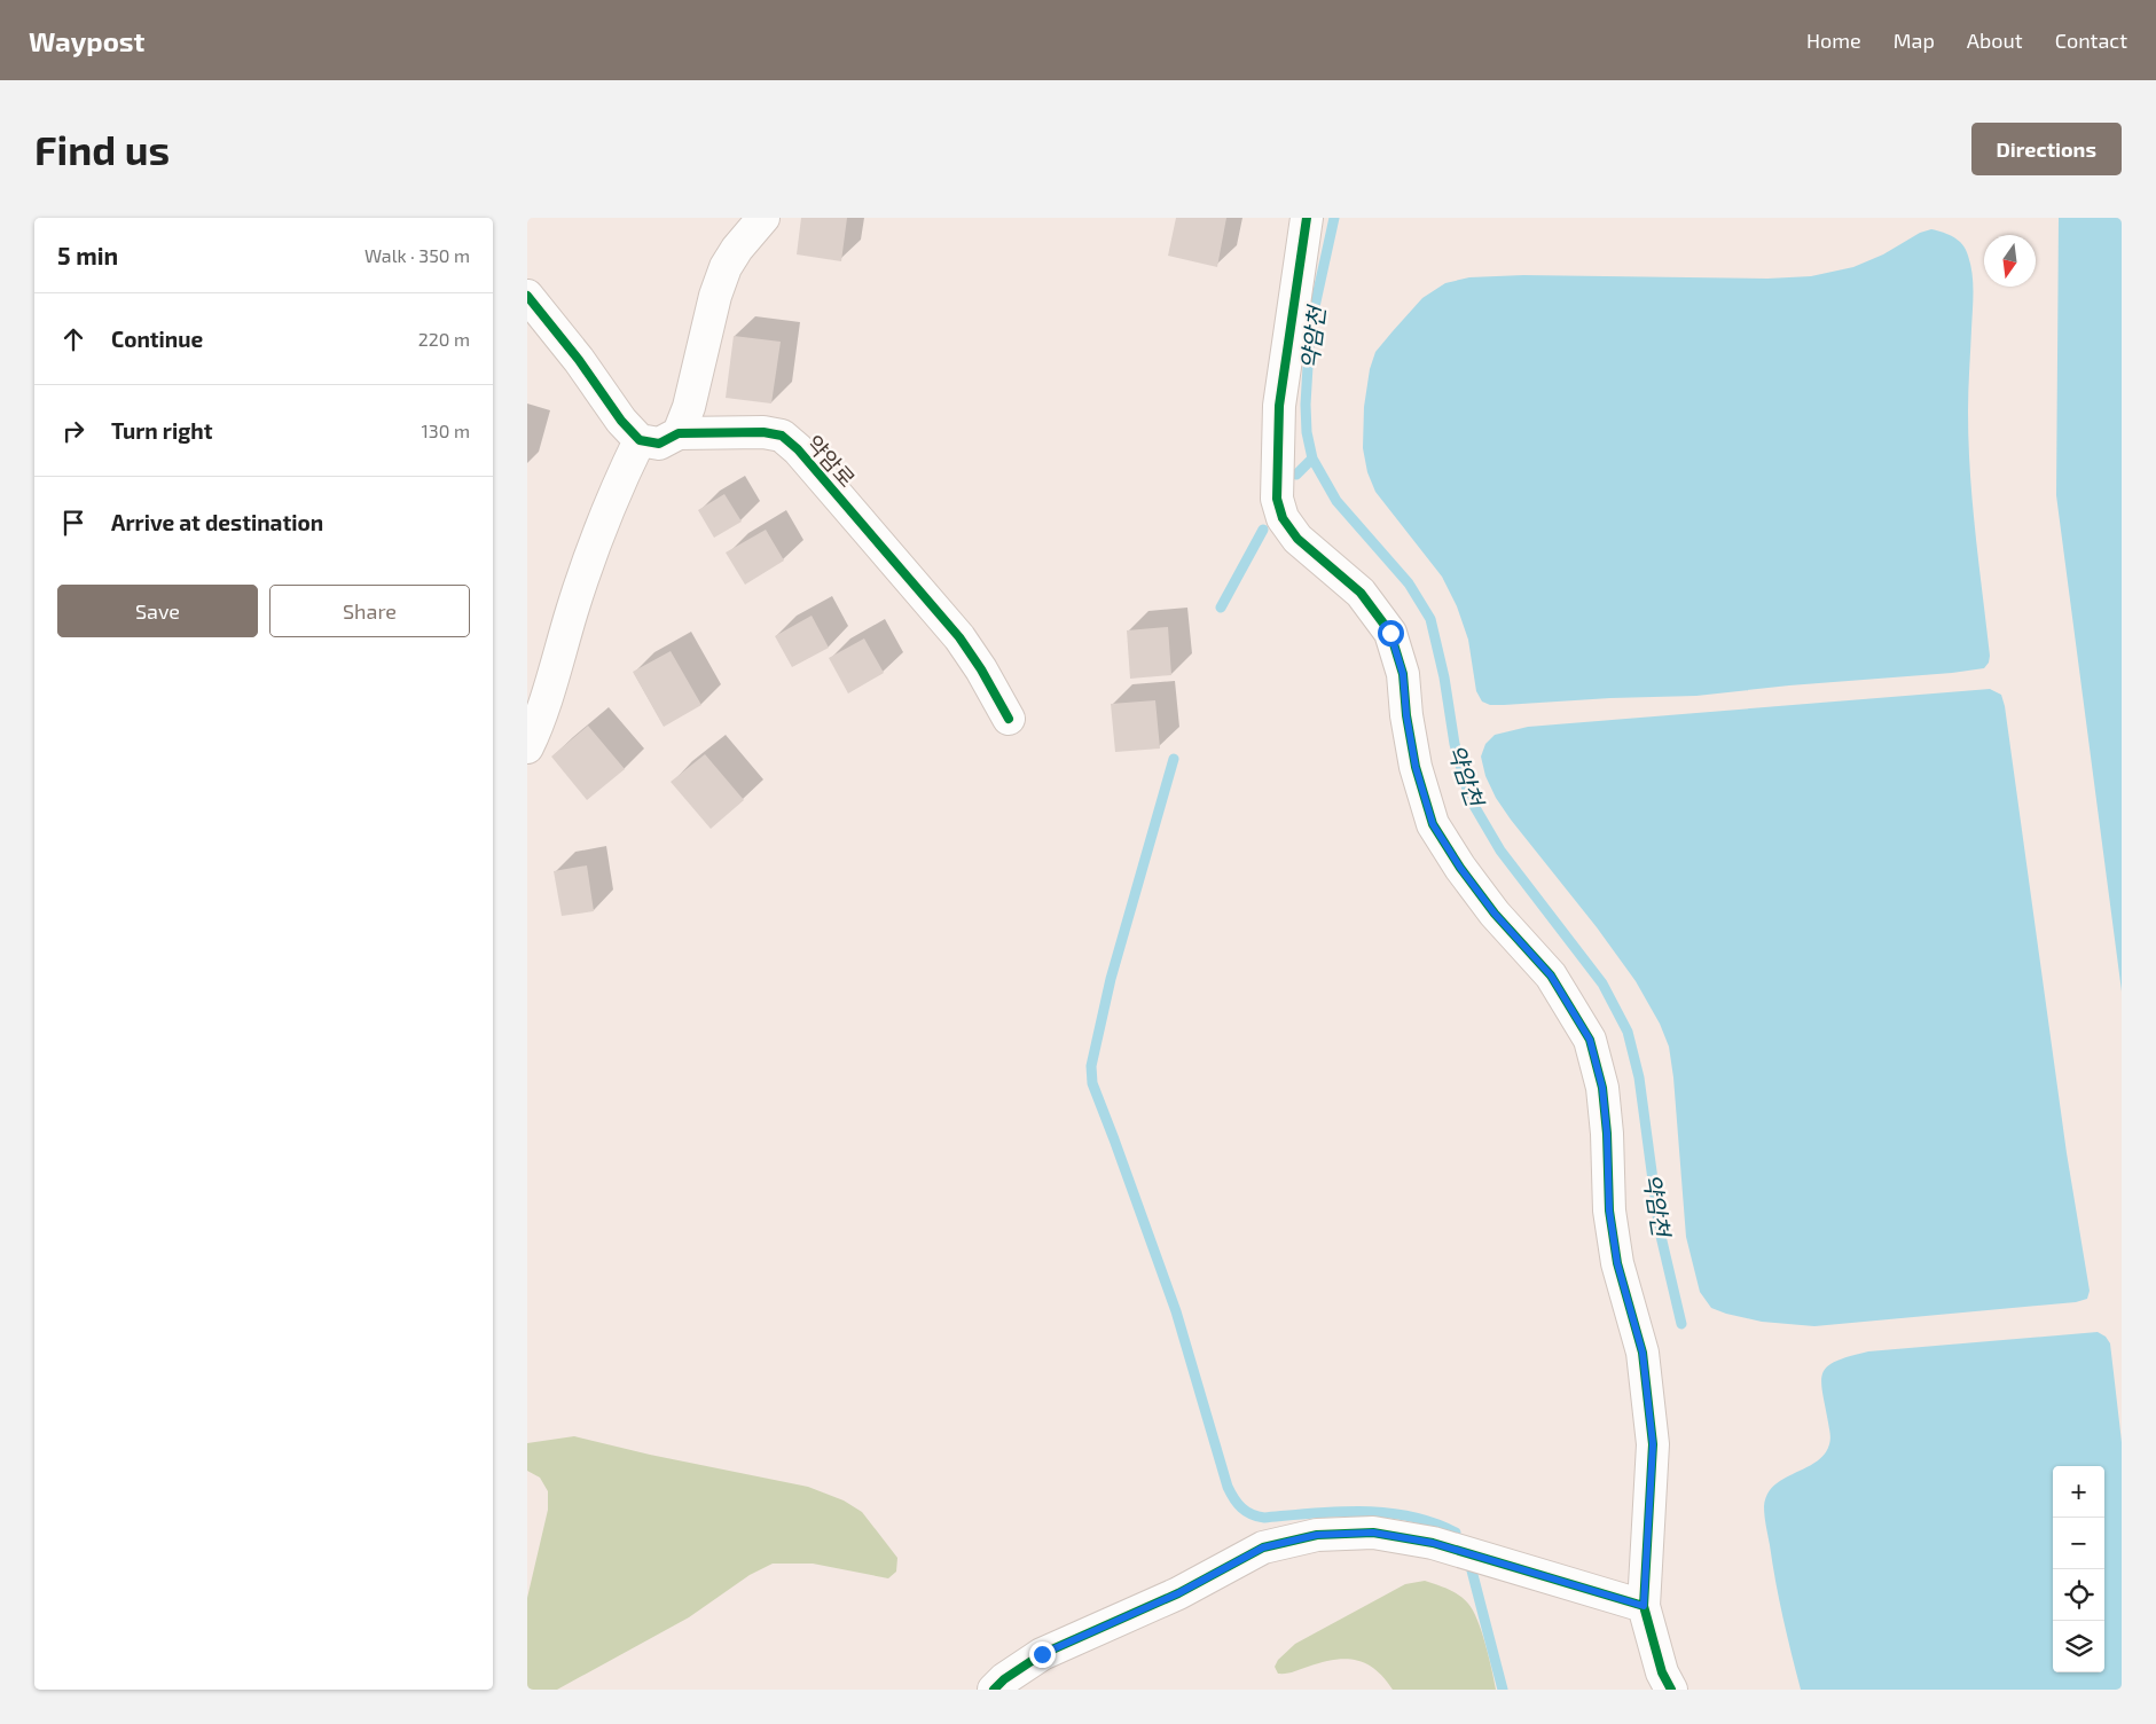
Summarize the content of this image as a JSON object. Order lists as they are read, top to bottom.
{
  "streets": {
    "street": ["약암로"]
  },
  "water": ["약암천"],
  "north": "bottom",
  "page": {
    "header": "Waypost",
    "nav": [
      "Home",
      "Map",
      "About",
      "Contact"
    ],
    "buttons": [
      "Directions",
      ["Save", "Share"]
    ],
    "title": "Find us",
    "heading": ["5 min", "Walk · 350 m"],
    "list": [
      ["Continue", "220 m"],
      ["Turn right", "130 m"],
      "Arrive at destination"
    ],
    "map_buttons": ["+", "−"]
  }
}
